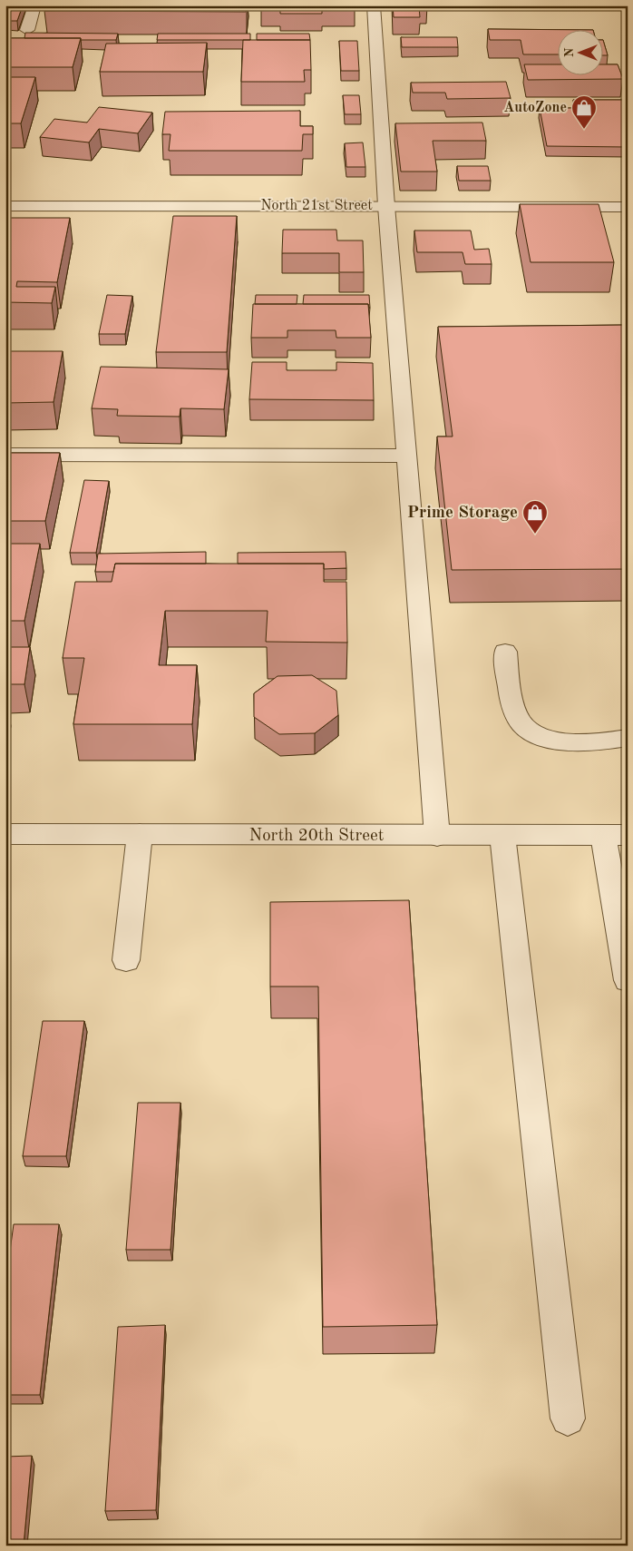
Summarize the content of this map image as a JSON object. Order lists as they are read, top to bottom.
{
  "streets": {
    "street": ["North 21st Street", "North 20th Street"]
  },
  "places": {
    "shop": ["AutoZone", "Prime Storage"]
  },
  "north": "left"
}
